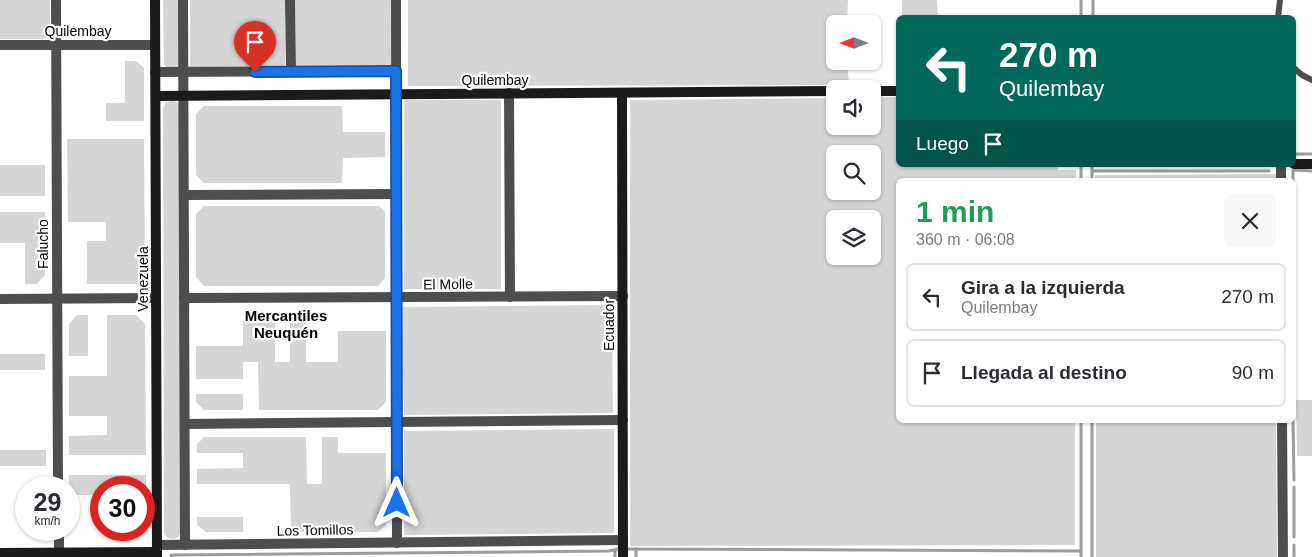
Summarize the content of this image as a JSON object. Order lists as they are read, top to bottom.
{
  "streets": {
    "street": [
      "Quilembay",
      "Falucho",
      "Venezuela",
      "El Molle",
      "Ecuador",
      "Los Tomillos"
    ]
  },
  "crossings": [
    ["Quilembay", "Falucho"],
    ["Quilembay", "Venezuela"],
    ["Quilembay", "Ecuador"],
    ["Venezuela", "Los Tomillos"],
    ["El Molle", "Ecuador"],
    ["Ecuador", "Los Tomillos"]
  ],
  "districts": ["Mercantiles Neuquén"],
  "north": "left",
  "page": {
    "turn": ["270 m", "Quilembay"],
    "then": "Luego",
    "heading": ["1 min", "360 m · 06:08"],
    "list": [
      {
        "name": "Gira a la izquierda",
        "note": "Quilembay",
        "value": "270 m"
      },
      {
        "name": "Llegada al destino",
        "value": "90 m"
      }
    ],
    "speed": "29 km/h",
    "limit": "30"
  }
}
